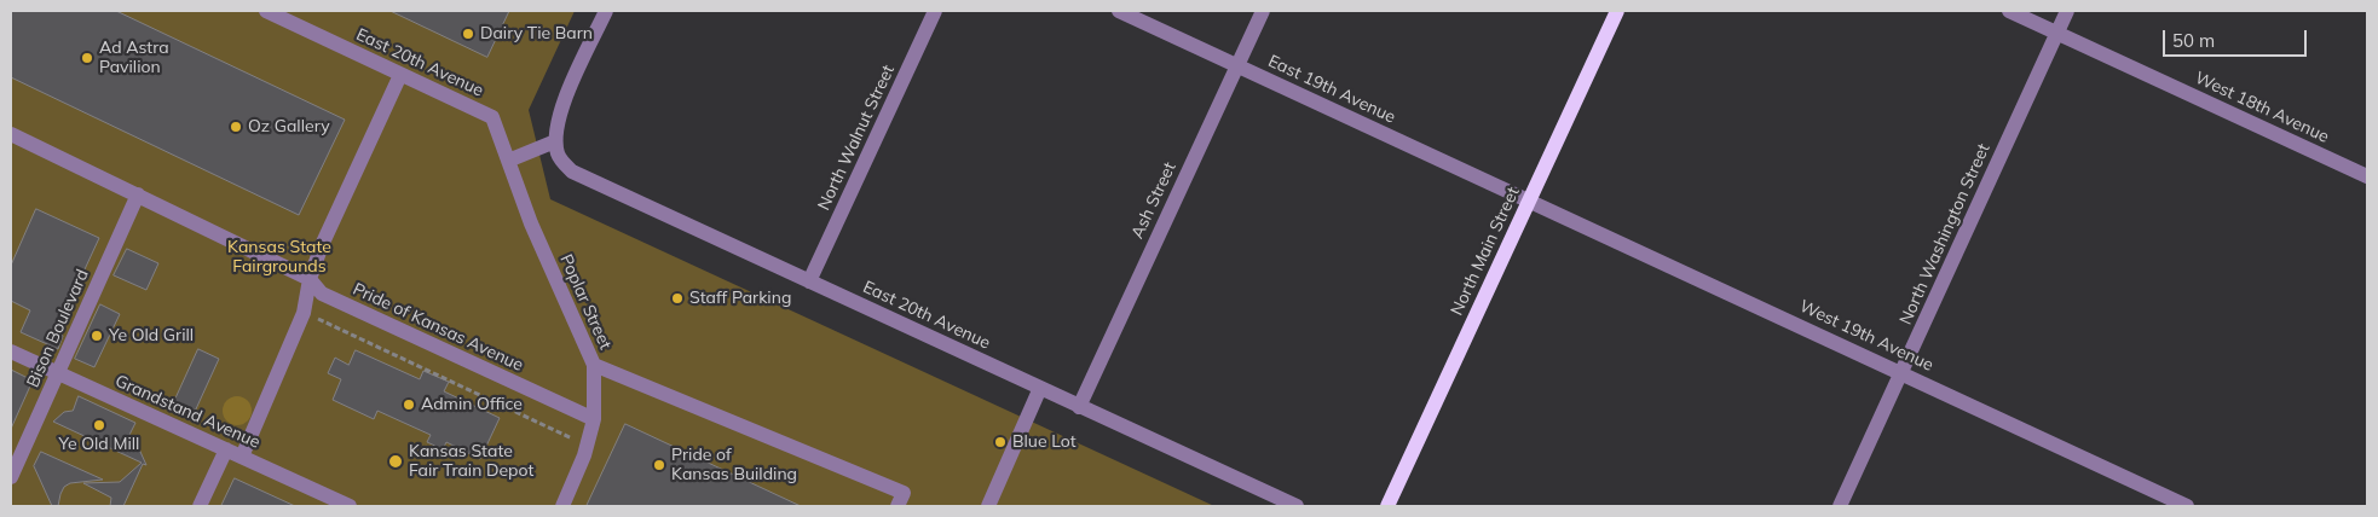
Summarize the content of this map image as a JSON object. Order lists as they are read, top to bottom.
{
  "streets": {
    "main road": ["North Main Street"],
    "street": [
      "East 20th Avenue",
      "East 19th Avenue",
      "West 18th Avenue",
      "North Walnut Street",
      "Ash Street",
      "North Washington Street",
      "Poplar Street",
      "Pride of Kansas Avenue",
      "Bison Boulevard",
      "West 19th Avenue",
      "Grandstand Avenue"
    ]
  },
  "crossings": [
    ["East 20th Avenue", "North Walnut Street"],
    ["East 20th Avenue", "Ash Street"],
    ["East 20th Avenue", "Poplar Street"],
    ["East 19th Avenue", "Ash Street"],
    ["East 19th Avenue", "North Main Street"],
    ["East 19th Avenue", "West 19th Avenue"],
    ["West 18th Avenue", "North Washington Street"],
    ["North Washington Street", "West 19th Avenue"],
    ["North Main Street", "West 19th Avenue"],
    ["Poplar Street", "Pride of Kansas Avenue"],
    ["Pride of Kansas Avenue", "Bison Boulevard"],
    ["Bison Boulevard", "Grandstand Avenue"]
  ],
  "parks": ["Kansas State Fairgrounds"],
  "places": [
    "Dairy Tie Barn",
    "Ad Astra Pavilion",
    "Oz Gallery",
    "Staff Parking",
    "Ye Old Grill",
    "Admin Office",
    "Ye Old Mill",
    "Blue Lot",
    "Kansas State Fair Train Depot",
    "Pride of Kansas Building"
  ],
  "scale_bar": "50 m"
}
